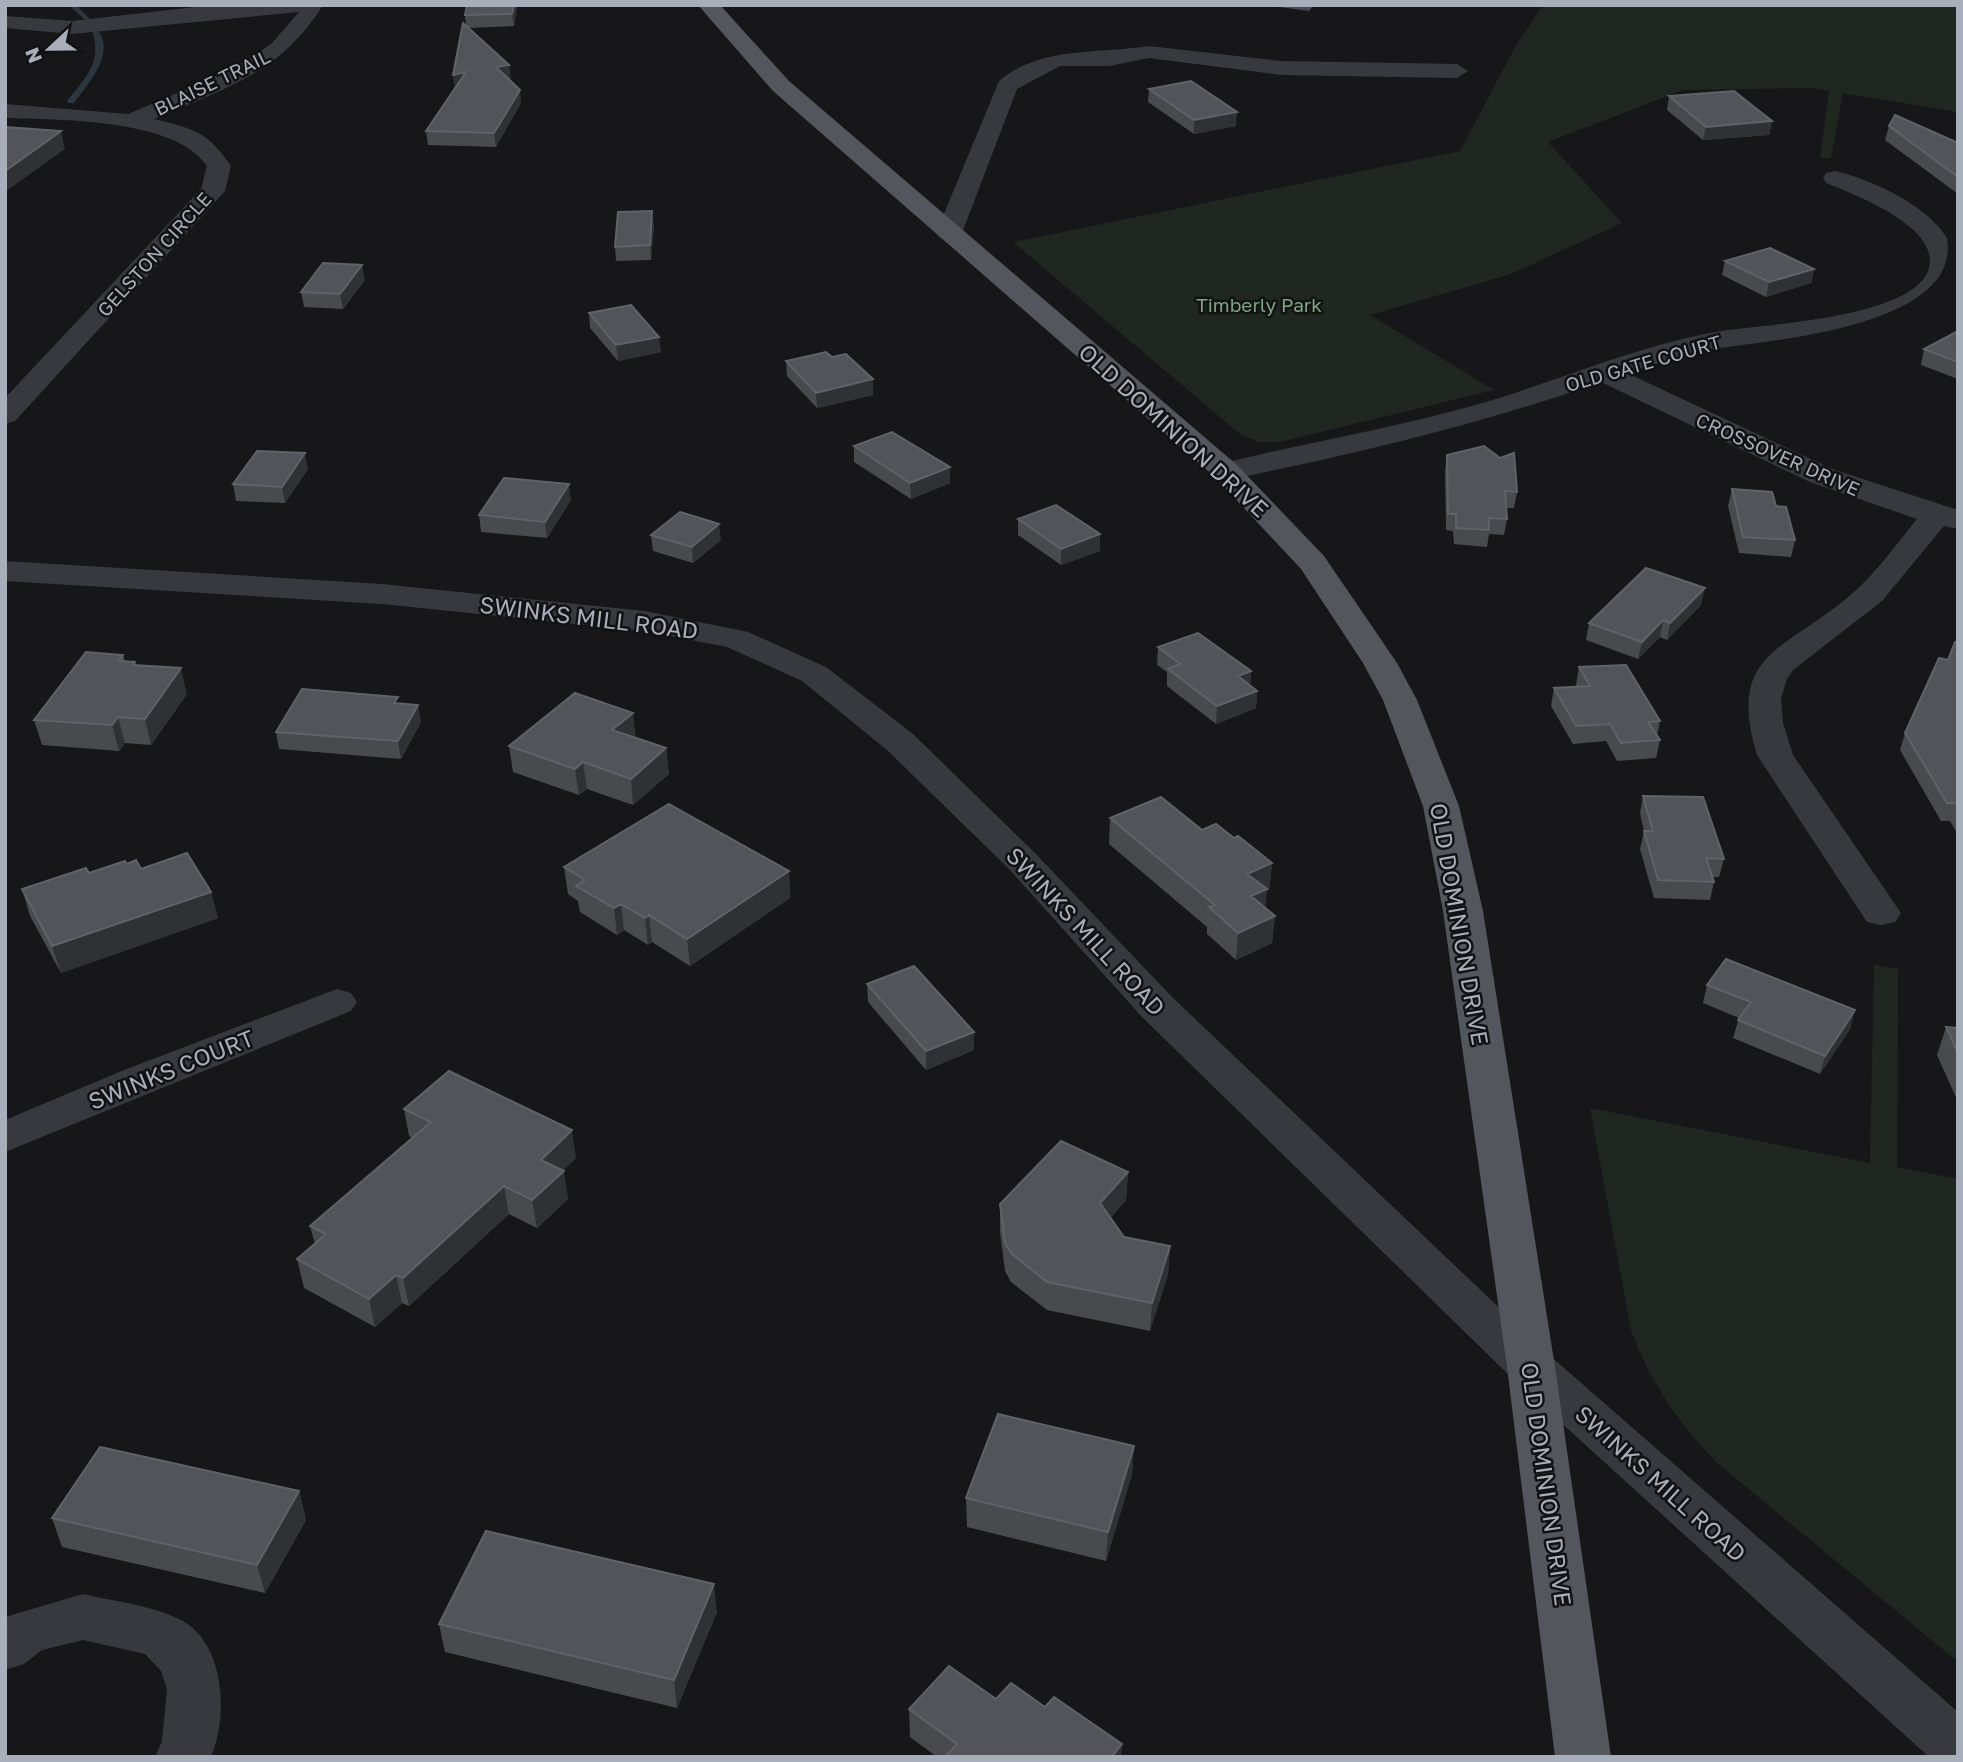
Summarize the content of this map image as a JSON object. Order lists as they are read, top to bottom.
{
  "streets": {
    "main road": ["OLD DOMINION DRIVE"],
    "street": [
      "BLAISE TRAIL",
      "GELSTON CIRCLE",
      "OLD GATE COURT",
      "CROSSOVER DRIVE",
      "SWINKS MILL ROAD",
      "SWINKS COURT"
    ]
  },
  "crossings": [
    ["BLAISE TRAIL", "GELSTON CIRCLE"],
    ["OLD GATE COURT", "OLD DOMINION DRIVE"],
    ["OLD GATE COURT", "CROSSOVER DRIVE"],
    ["OLD DOMINION DRIVE", "SWINKS MILL ROAD"]
  ],
  "parks": ["Timberly Park"],
  "north": "left"
}
